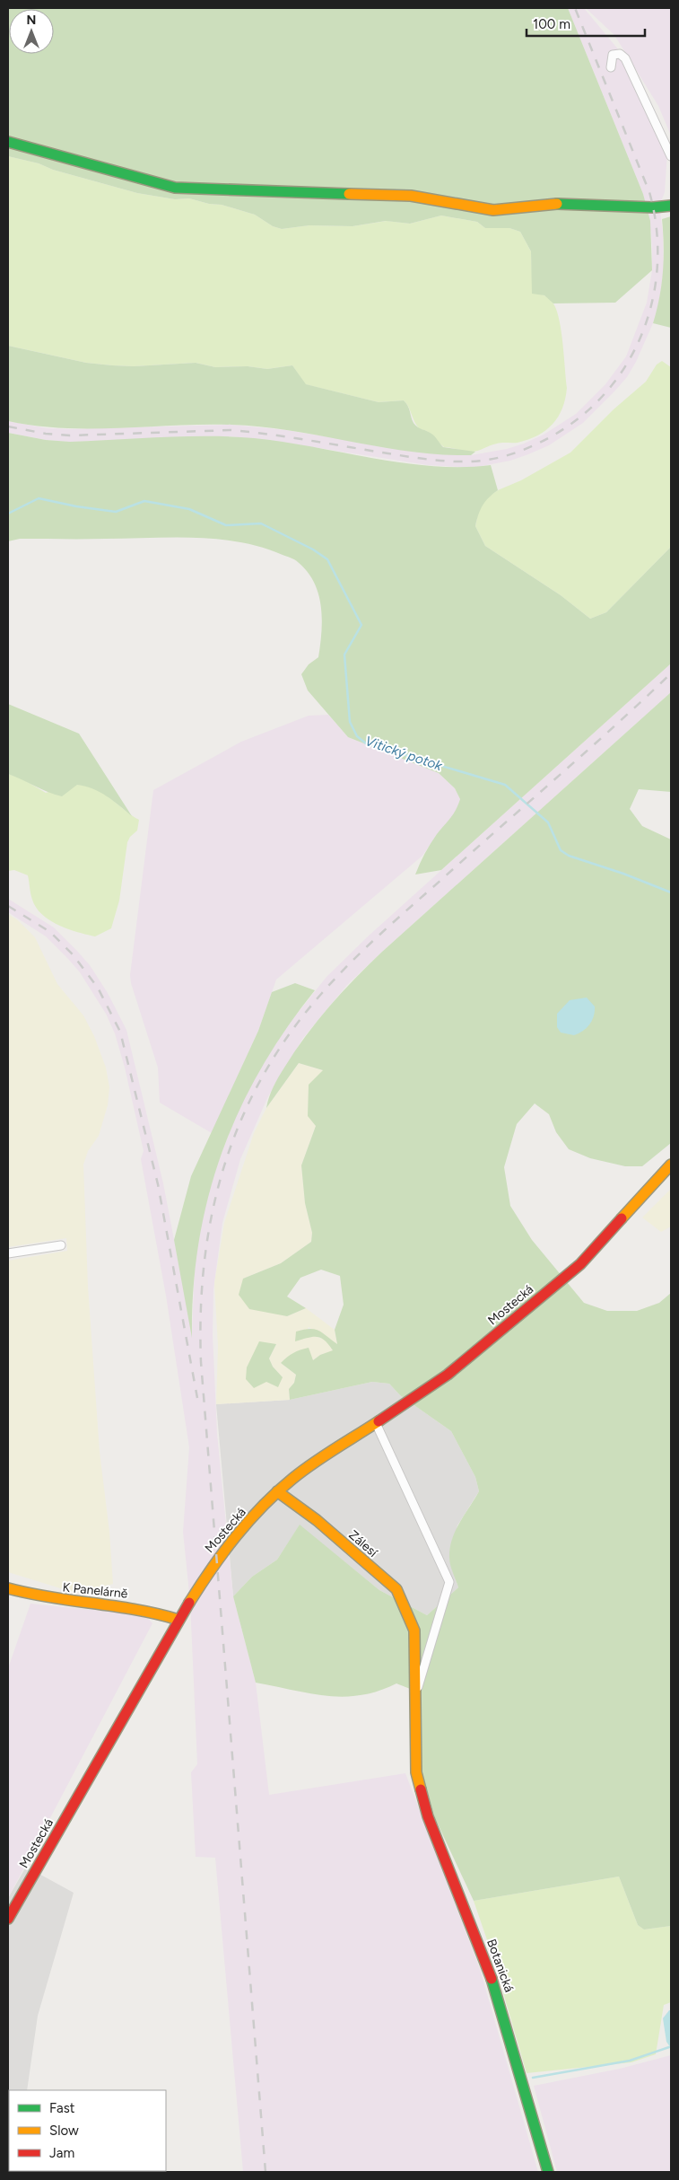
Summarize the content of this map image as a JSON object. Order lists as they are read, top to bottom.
{
  "streets": {
    "street": [
      "Mostecká",
      "Zálesí",
      "K Panelárně",
      "Botanická"
    ]
  },
  "crossings": [
    ["Mostecká", "Zálesí"],
    ["Mostecká", "K Panelárně"],
    ["Zálesí", "Botanická"]
  ],
  "water": ["Vitický potok"],
  "legend": ["Fast", "Slow", "Jam"],
  "scale_bar": "100 m",
  "north": "top"
}
